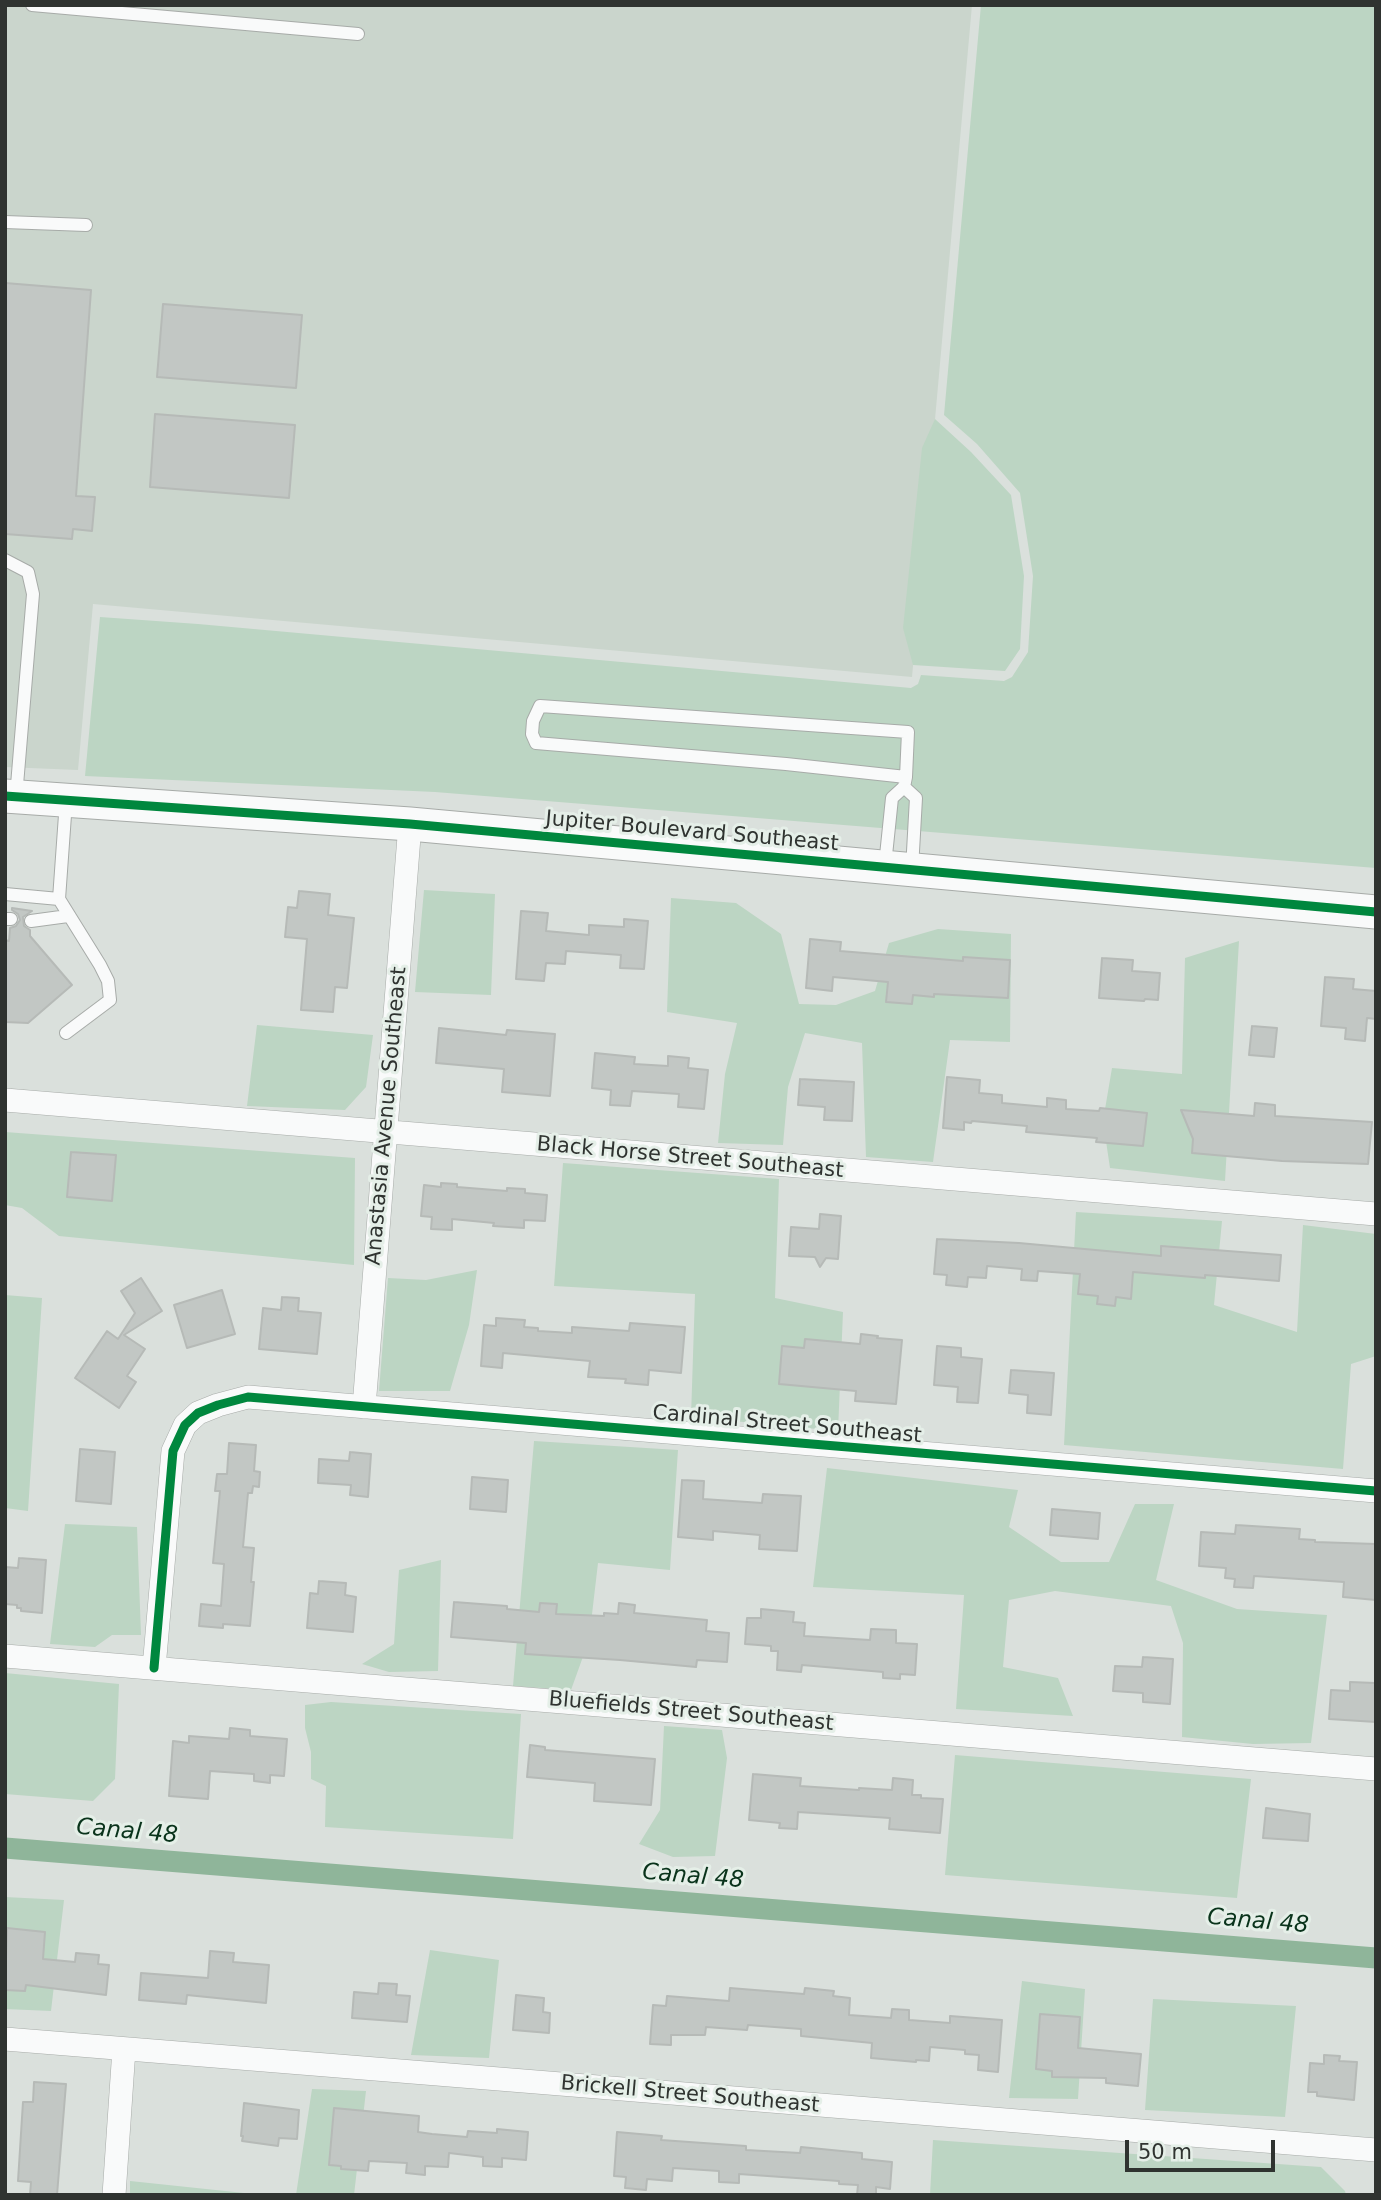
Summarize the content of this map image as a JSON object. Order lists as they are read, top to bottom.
{
  "streets": {
    "street": [
      "Jupiter Boulevard Southeast",
      "Anastasia Avenue Southeast",
      "Black Horse Street Southeast",
      "Cardinal Street Southeast",
      "Bluefields Street Southeast",
      "Brickell Street Southeast"
    ]
  },
  "crossings": [
    ["Jupiter Boulevard Southeast", "Anastasia Avenue Southeast"],
    ["Anastasia Avenue Southeast", "Black Horse Street Southeast"],
    ["Anastasia Avenue Southeast", "Cardinal Street Southeast"],
    ["Cardinal Street Southeast", "Bluefields Street Southeast"]
  ],
  "water": ["Canal 48"],
  "scale_bar": "50 m"
}
